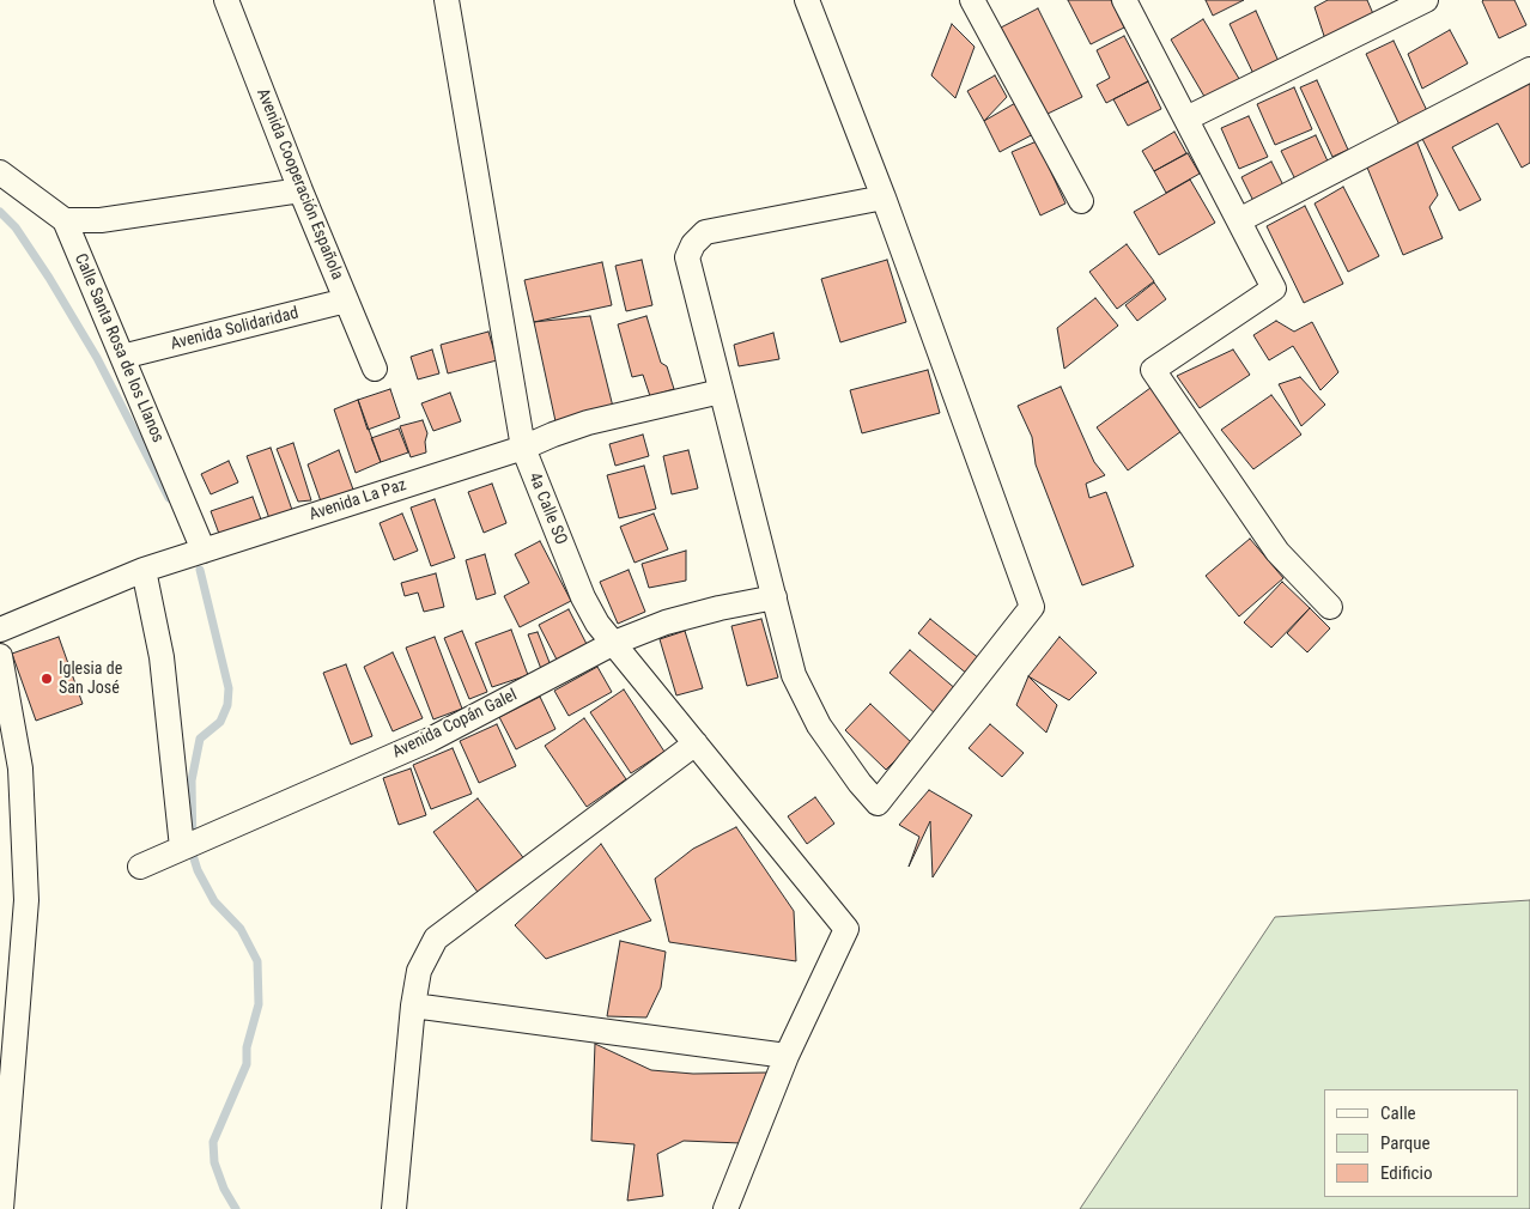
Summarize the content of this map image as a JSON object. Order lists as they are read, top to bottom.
{
  "streets": {
    "street": [
      "Avenida Cooperación Española",
      "Avenida Solidaridad",
      "Calle Santa Rosa de los Llanos",
      "Avenida La Paz",
      "4a Calle SO",
      "Avenida Copán Galel"
    ]
  },
  "crossings": [
    ["Avenida Cooperación Española", "Avenida Solidaridad"],
    ["Avenida Solidaridad", "Calle Santa Rosa de los Llanos"],
    ["Calle Santa Rosa de los Llanos", "Avenida La Paz"],
    ["Avenida La Paz", "4a Calle SO"],
    ["4a Calle SO", "Avenida Copán Galel"]
  ],
  "places": ["Iglesia de San José"],
  "legend": ["Calle", "Parque", "Edificio"]
}
